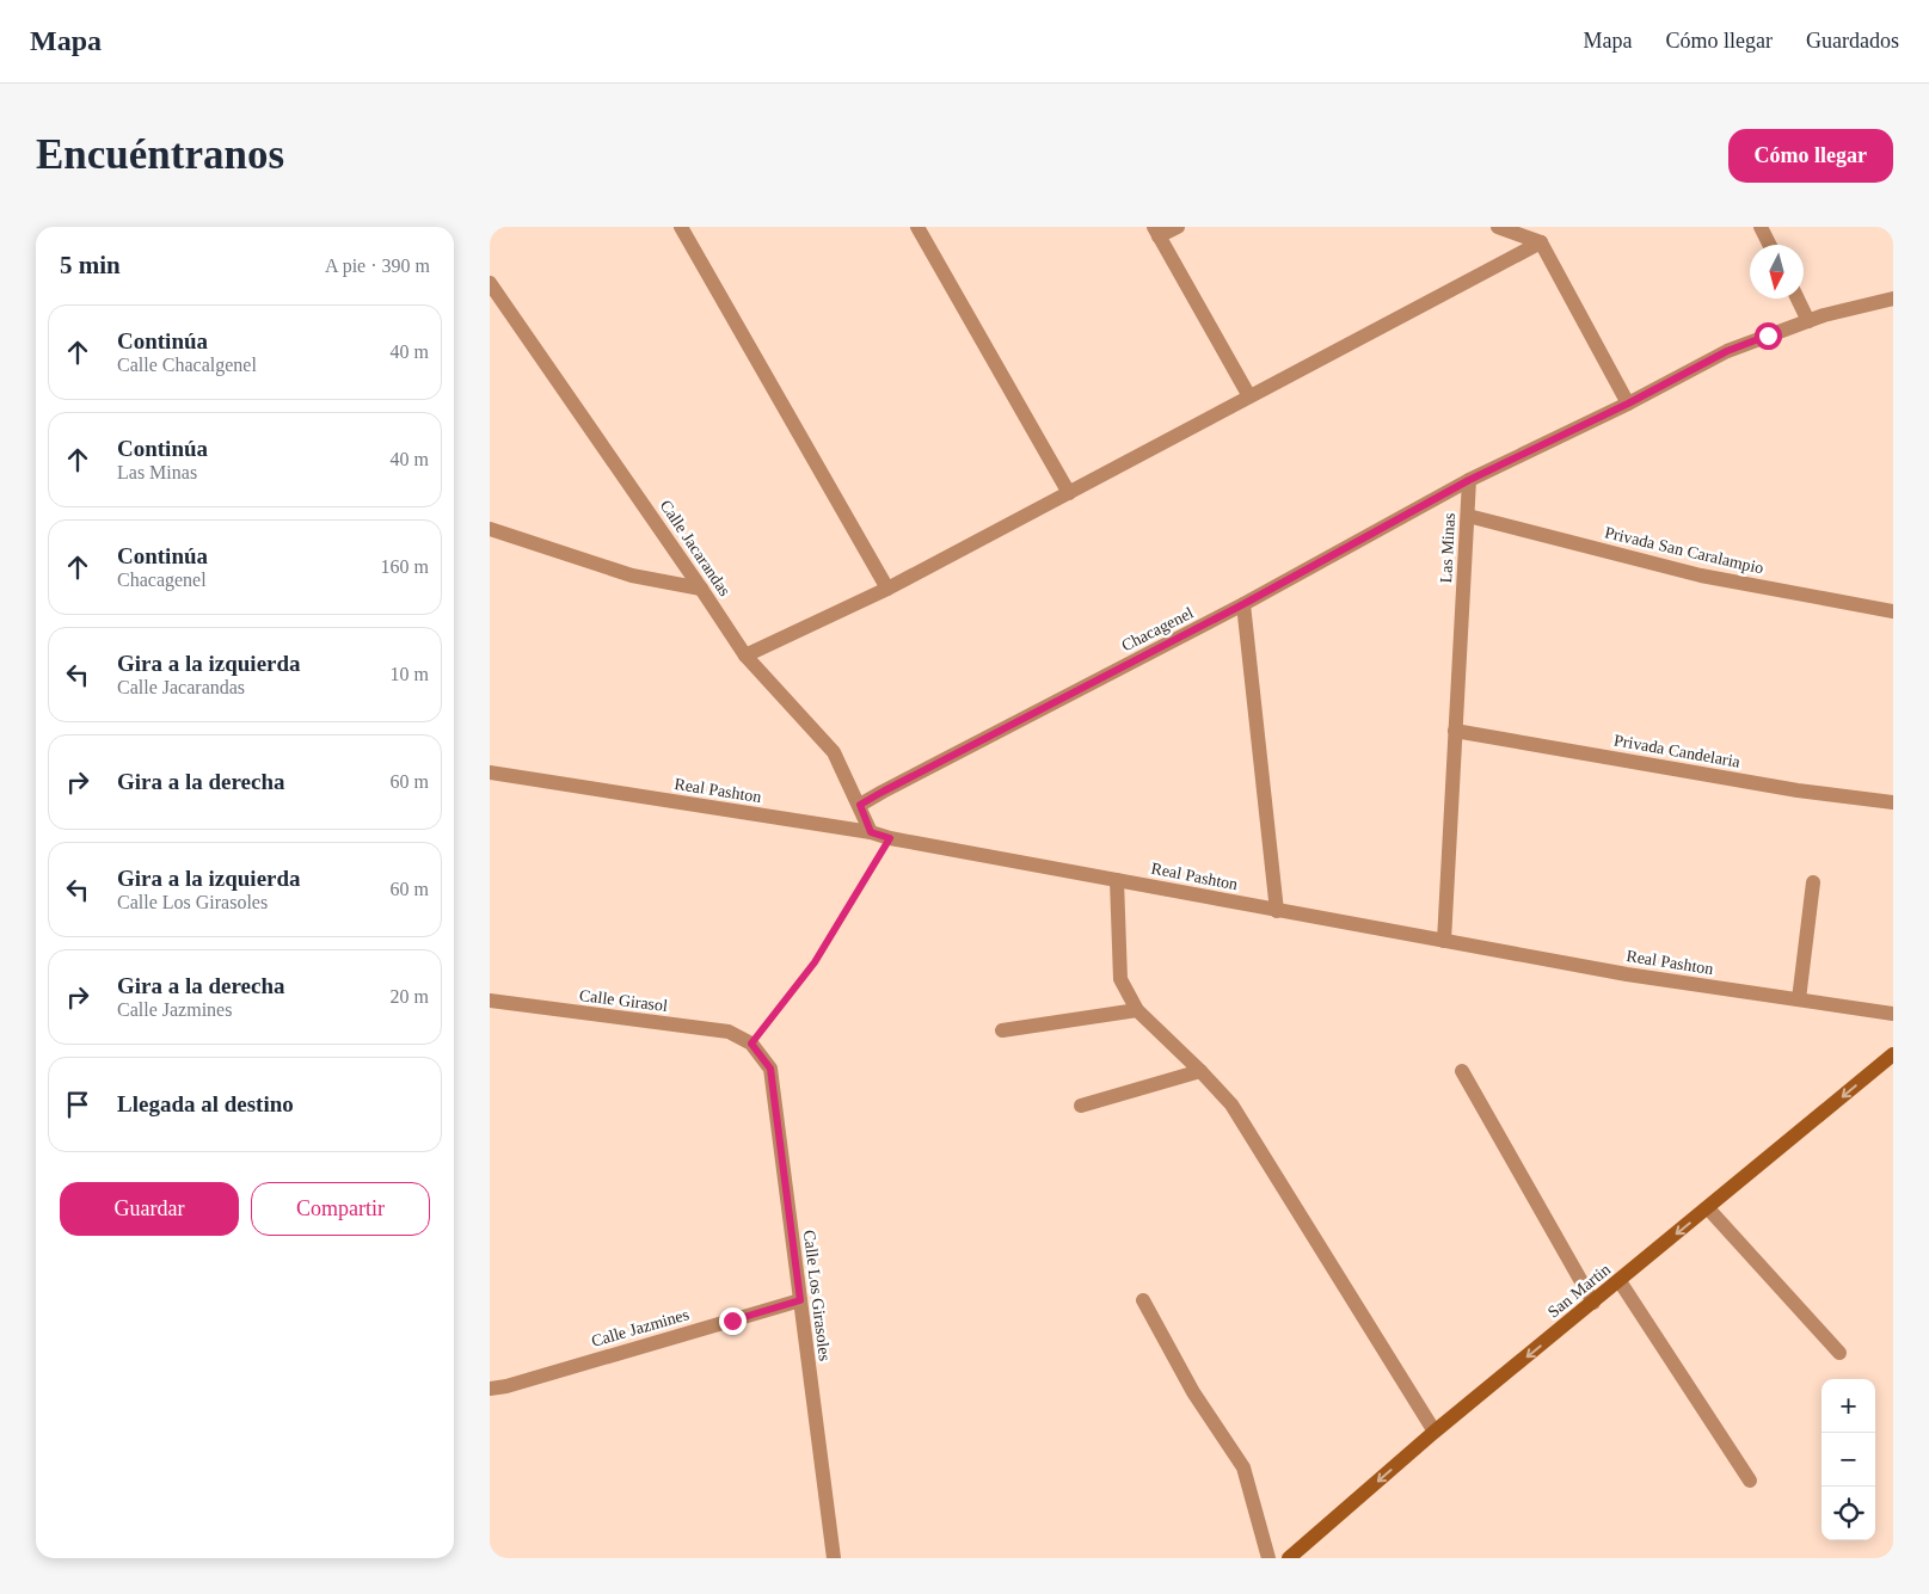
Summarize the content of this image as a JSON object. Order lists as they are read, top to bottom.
{
  "streets": {
    "street": [
      "Calle Jacarandas",
      "Las Minas",
      "Privada San Caralampio",
      "Chacagenel",
      "Privada Candelaria",
      "Real Pashton",
      "Calle Girasol",
      "San Martin",
      "Calle Los Girasoles",
      "Calle Jazmines"
    ]
  },
  "crossings": [
    ["Calle Jacarandas", "Chacagenel"],
    ["Calle Jacarandas", "Real Pashton"],
    ["Las Minas", "Privada San Caralampio"],
    ["Las Minas", "Chacagenel"],
    ["Las Minas", "Privada Candelaria"],
    ["Las Minas", "Real Pashton"],
    ["Calle Girasol", "Calle Los Girasoles"],
    ["Calle Los Girasoles", "Calle Jazmines"]
  ],
  "one_way": ["San Martin"],
  "north": "bottom",
  "page": {
    "header": "Mapa",
    "nav": ["Mapa", "Cómo llegar", "Guardados"],
    "buttons": [
      "Cómo llegar",
      ["Guardar", "Compartir"]
    ],
    "title": "Encuéntranos",
    "heading": ["5 min", "A pie · 390 m"],
    "list": [
      ["Continúa", "Calle Chacalgenel", "40 m"],
      ["Continúa", "Las Minas", "40 m"],
      ["Continúa", "Chacagenel", "160 m"],
      ["Gira a la izquierda", "Calle Jacarandas", "10 m"],
      ["Gira a la derecha", "60 m"],
      ["Gira a la izquierda", "Calle Los Girasoles", "60 m"],
      ["Gira a la derecha", "Calle Jazmines", "20 m"],
      "Llegada al destino"
    ],
    "map_buttons": ["+", "−"]
  }
}
